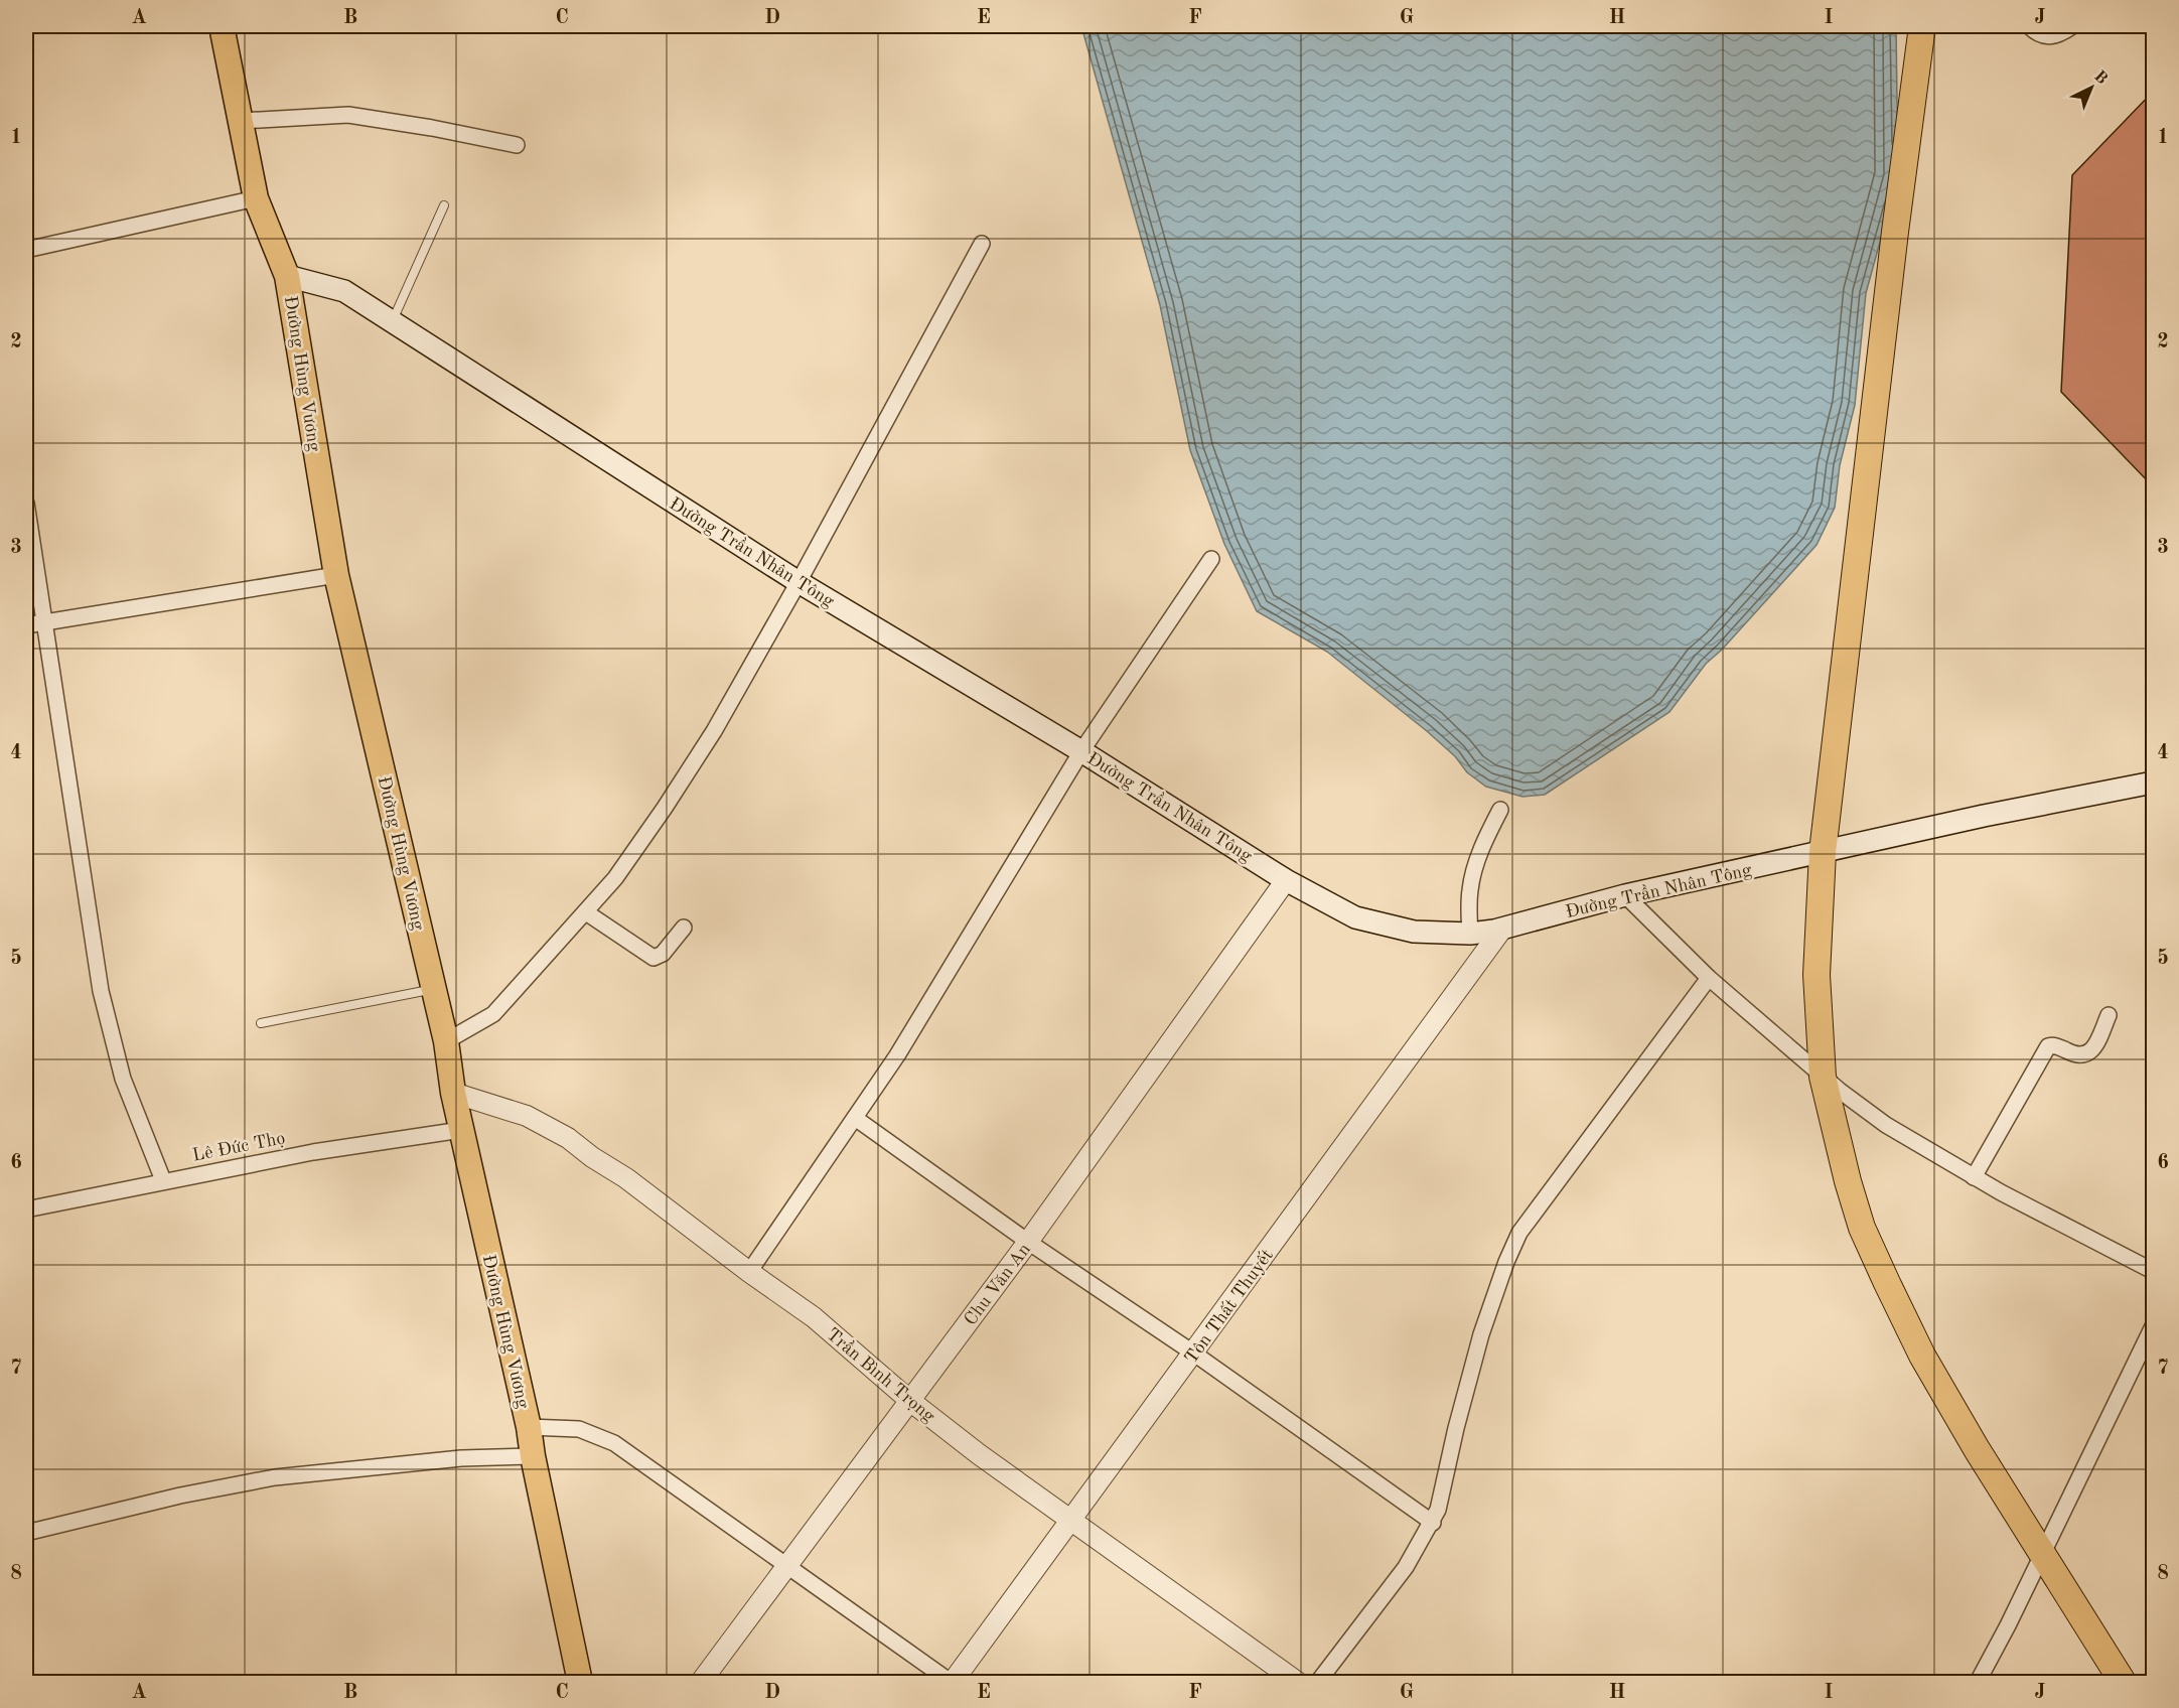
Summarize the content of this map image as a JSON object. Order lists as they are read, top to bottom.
{
  "streets": {
    "main road": ["Đường Hùng Vương", "Đường Trần Nhân Tông"],
    "street": [
      "Lê Đức Thọ",
      "Chu Văn An",
      "Tôn Thất Thuyết",
      "Trần Bình Trọng"
    ]
  },
  "crossings": [
    ["Đường Hùng Vương", "Đường Trần Nhân Tông"],
    ["Đường Hùng Vương", "Lê Đức Thọ"],
    ["Đường Hùng Vương", "Trần Bình Trọng"],
    ["Đường Trần Nhân Tông", "Chu Văn An"],
    ["Đường Trần Nhân Tông", "Tôn Thất Thuyết"],
    ["Chu Văn An", "Trần Bình Trọng"],
    ["Tôn Thất Thuyết", "Trần Bình Trọng"]
  ],
  "north": "top right",
  "grid": {
    "columns": [
      "A",
      "B",
      "C",
      "D",
      "E",
      "F",
      "G",
      "H",
      "I",
      "J"
    ],
    "rows": [
      "1",
      "2",
      "3",
      "4",
      "5",
      "6",
      "7",
      "8"
    ]
  }
}
